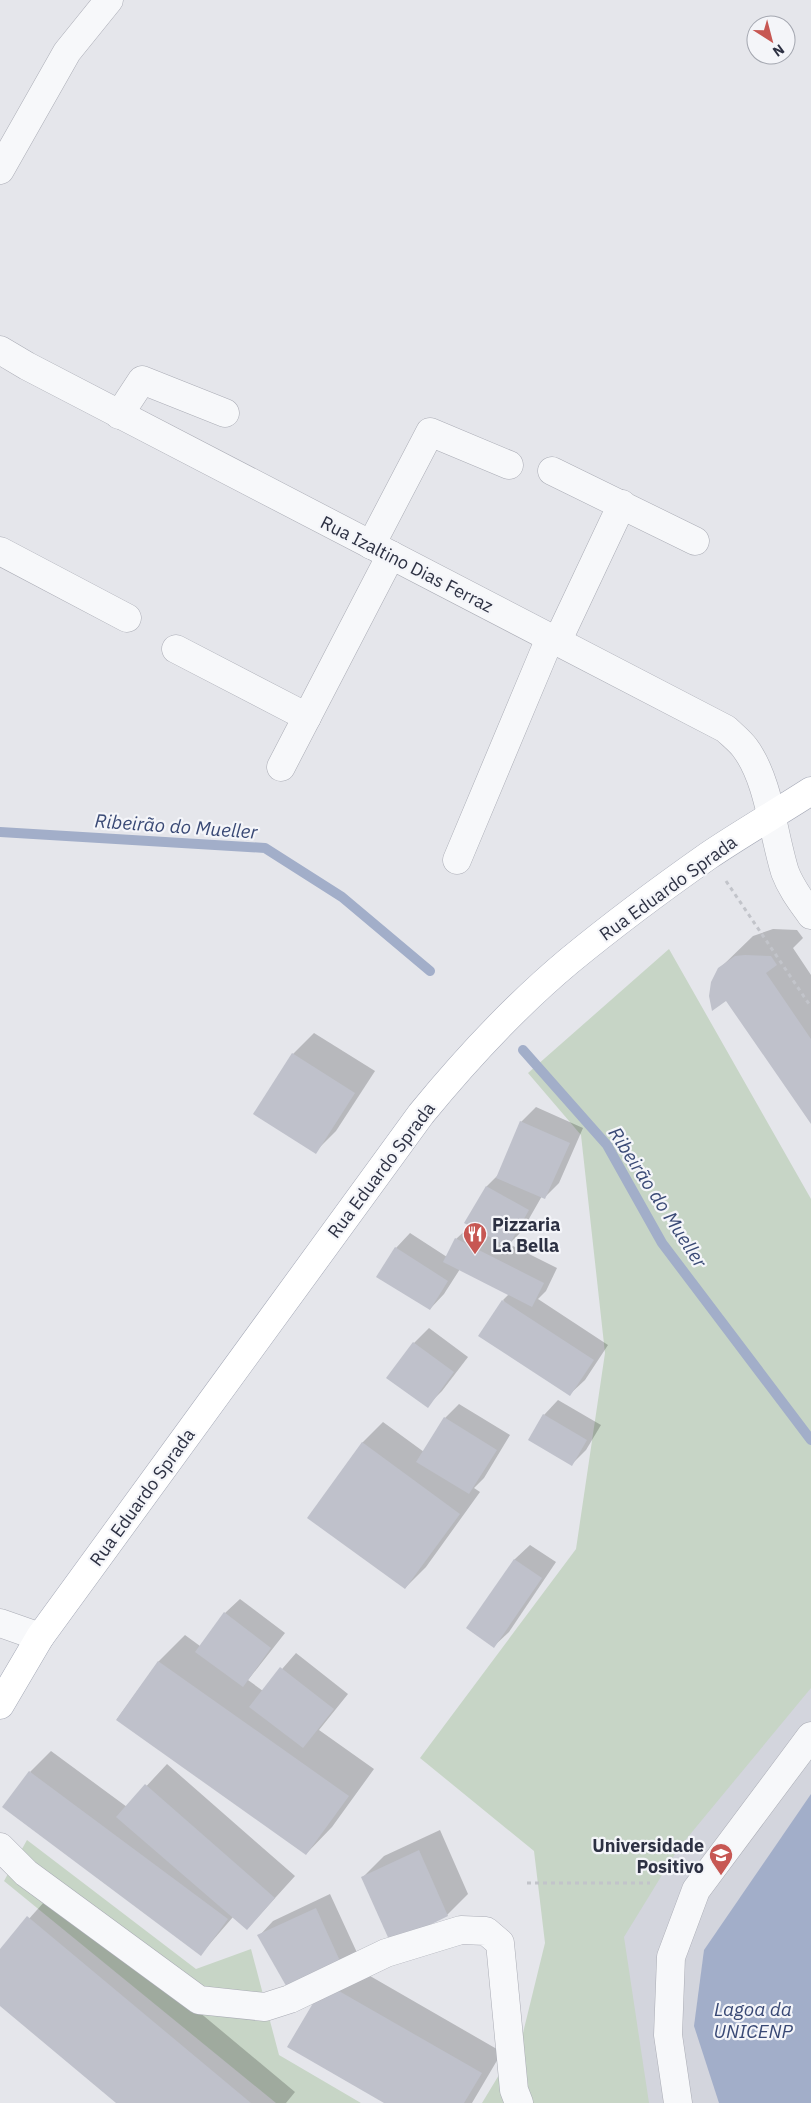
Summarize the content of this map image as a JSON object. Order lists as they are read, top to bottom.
{
  "streets": {
    "main road": ["Rua Eduardo Sprada"],
    "street": ["Rua Izaltino Dias Ferraz"]
  },
  "crossings": [
    ["Rua Izaltino Dias Ferraz", "Rua Eduardo Sprada"]
  ],
  "water": ["Ribeirão do Mueller", "Lagoa da UNICENP"],
  "places": {
    "restaurant": ["Pizzaria La Bella"],
    "school or university": ["Universidade Positivo"]
  },
  "north": "bottom right"
}
